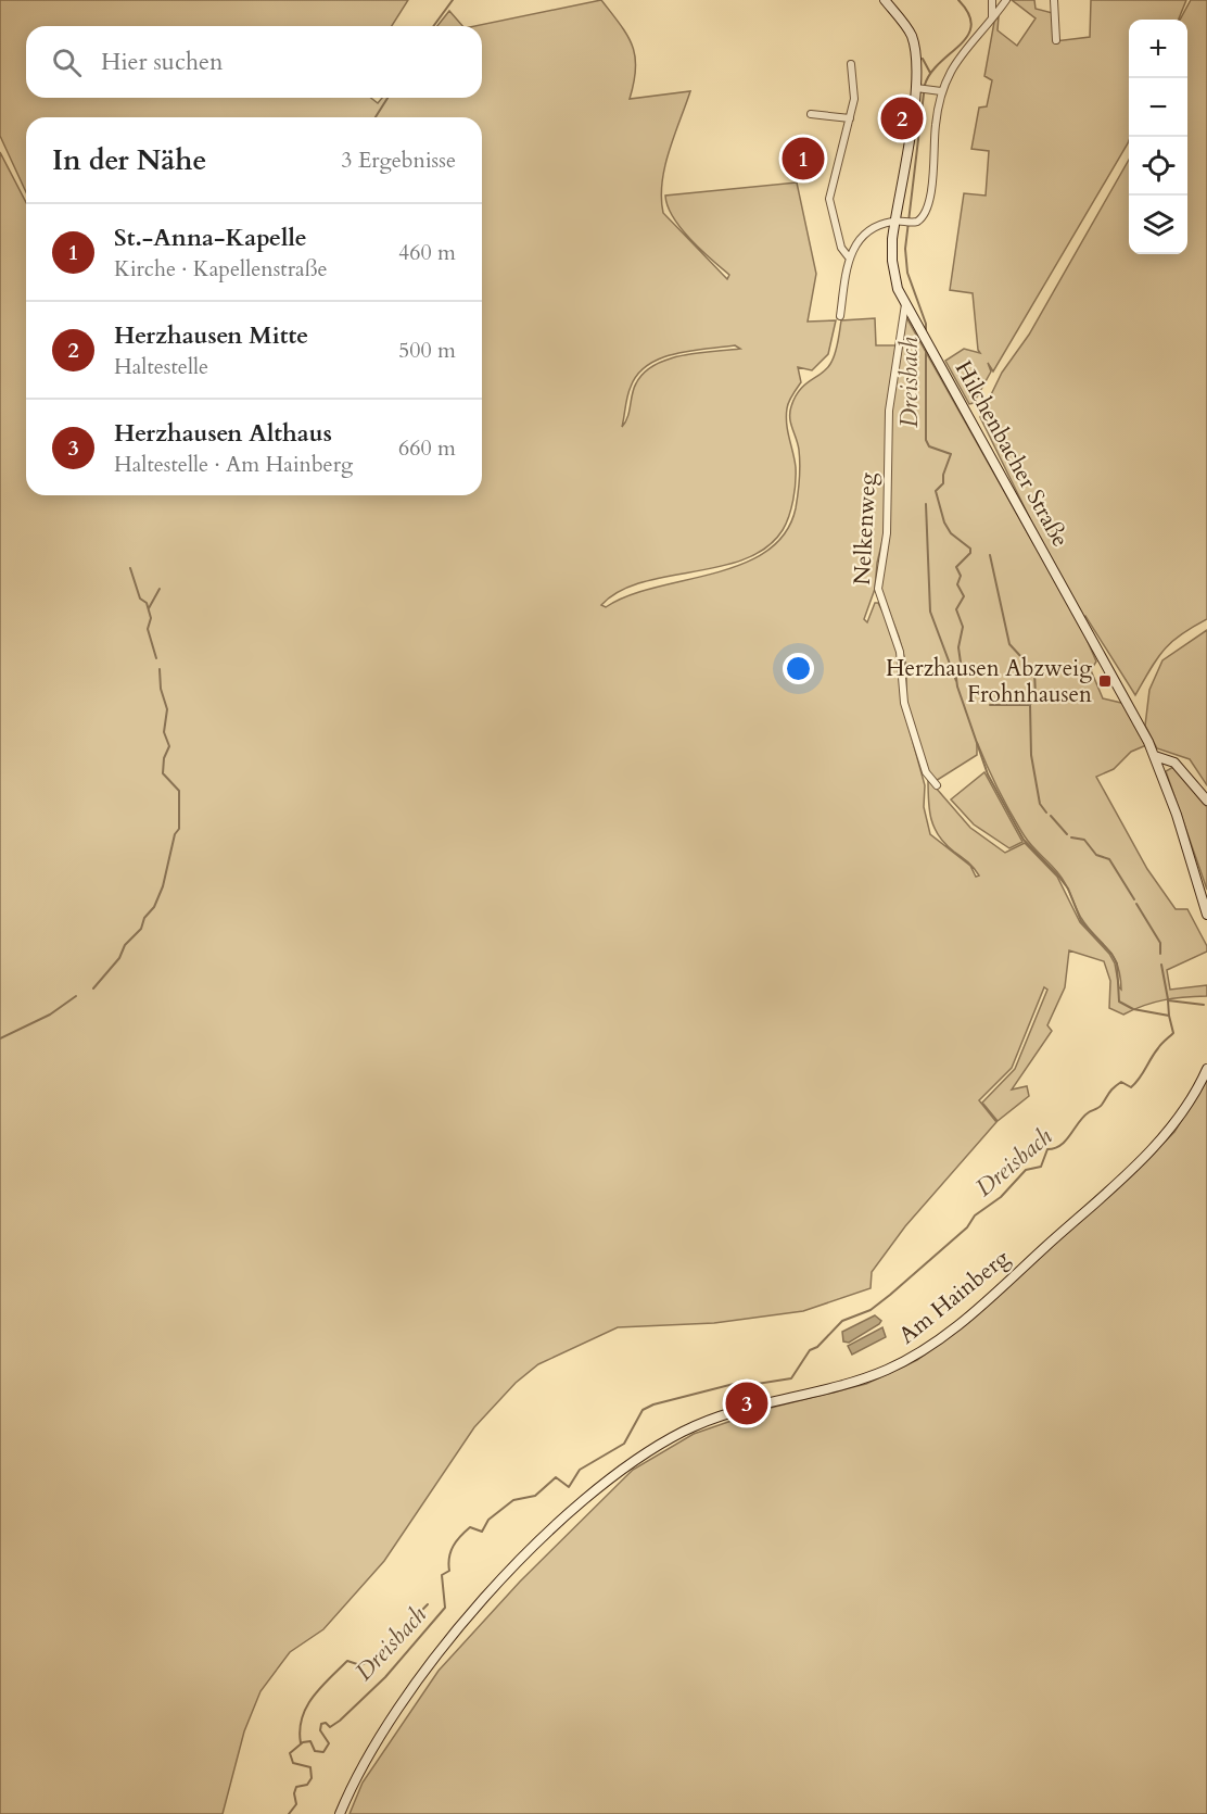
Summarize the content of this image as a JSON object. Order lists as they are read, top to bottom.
{
  "streets": {
    "main road": ["Hilchenbacher Straße", "Am Hainberg"],
    "street": ["Nelkenweg"]
  },
  "crossings": [
    ["Hilchenbacher Straße", "Nelkenweg"]
  ],
  "water": ["Dreisbach"],
  "places": {
    "transit": ["Herzhausen Abzweig Frohnhausen"]
  },
  "page": {
    "map_buttons": ["+", "−"],
    "search": "Hier suchen",
    "pins": ["2", "1", "3"],
    "heading": ["In der Nähe", "3 Ergebnisse"],
    "list": [
      {
        "mark": "1",
        "name": "St.-Anna-Kapelle",
        "note": "Kirche · Kapellenstraße",
        "value": "460 m"
      },
      {
        "mark": "2",
        "name": "Herzhausen Mitte",
        "note": "Haltestelle",
        "value": "500 m"
      },
      {
        "mark": "3",
        "name": "Herzhausen Althaus",
        "note": "Haltestelle · Am Hainberg",
        "value": "660 m"
      }
    ]
  }
}
